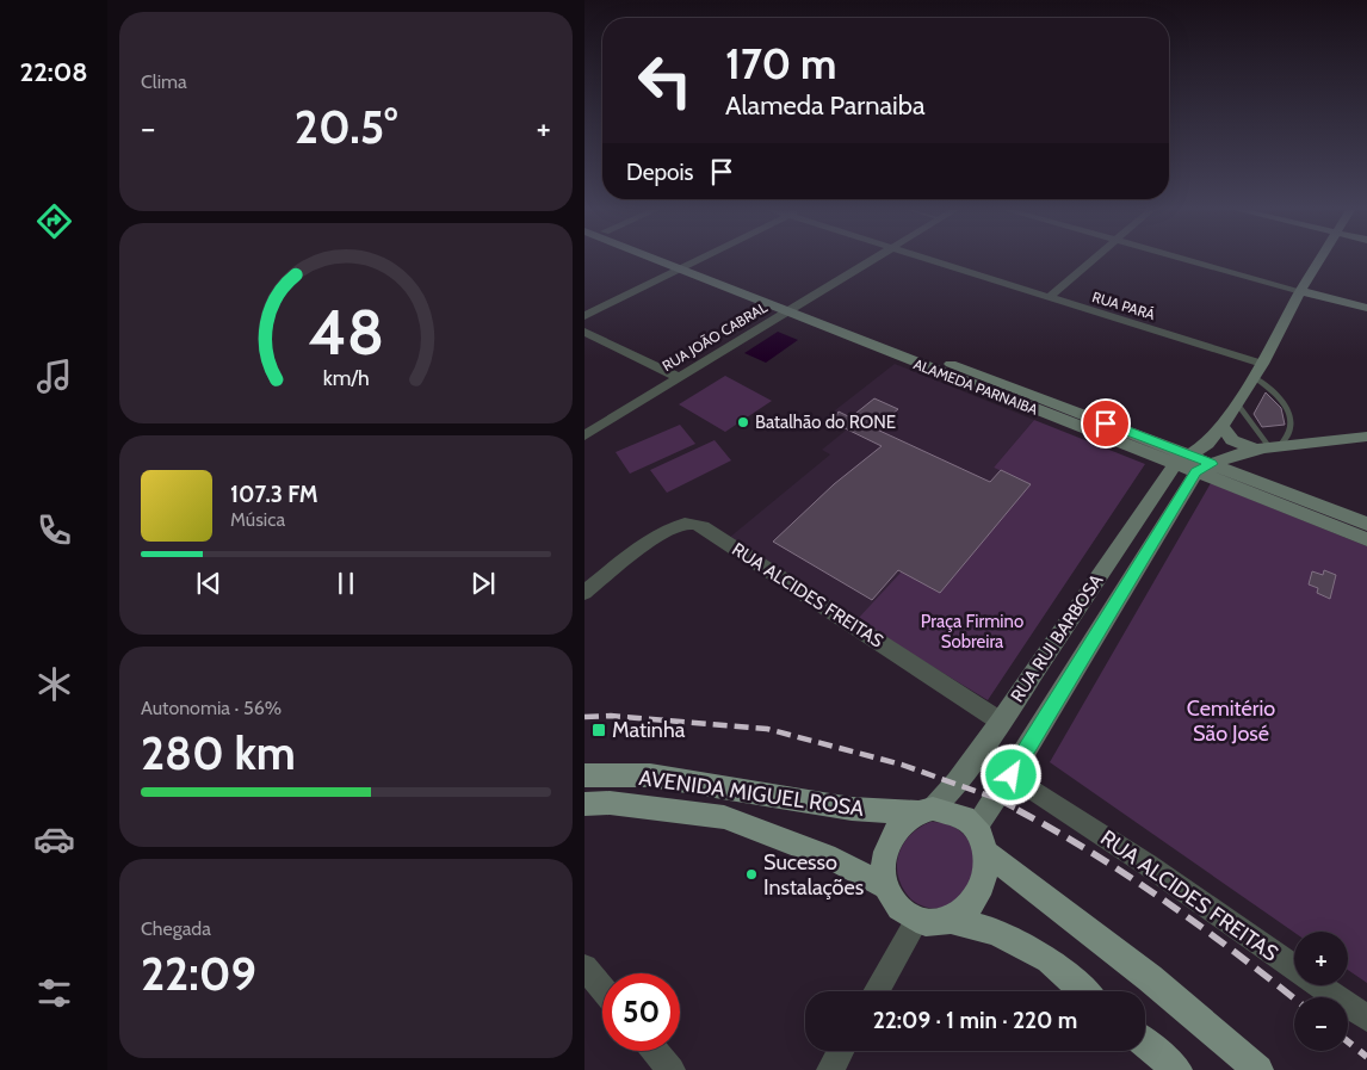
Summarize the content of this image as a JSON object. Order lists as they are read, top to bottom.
{
  "streets": {
    "main road": ["ALAMEDA PARNAIBA", "RUA RUI BARBOSA", "AVENIDA MIGUEL ROSA"],
    "street": ["RUA PARÁ", "RUA JOÃO CABRAL", "RUA ALCIDES FREITAS"]
  },
  "crossings": [
    ["RUA PARÁ", "RUA RUI BARBOSA"],
    ["RUA JOÃO CABRAL", "ALAMEDA PARNAIBA"],
    ["ALAMEDA PARNAIBA", "RUA RUI BARBOSA"],
    ["RUA ALCIDES FREITAS", "RUA RUI BARBOSA"],
    ["RUA RUI BARBOSA", "AVENIDA MIGUEL ROSA"]
  ],
  "parks": ["Praça Firmino Sobreira", "Cemitério São José"],
  "places": {
    "other": ["Batalhão do RONE", "Sucesso Instalações"],
    "transit": ["Matinha"]
  },
  "page": {
    "tabs": "22:08",
    "tile": [
      "Clima",
      ["Autonomia · 56%", "280 km"],
      ["Chegada", "22:09"]
    ],
    "turn": ["170 m", "Alameda Parnaiba"],
    "heat": ["−", "20.5°", "+"],
    "then": "Depois",
    "song": ["107.3 FM", "Música"],
    "map_buttons": ["+", "−"],
    "limit": "50",
    "trip": "22:09 · 1 min · 220 m",
    "gauge": ["48", "km/h"]
  }
}
